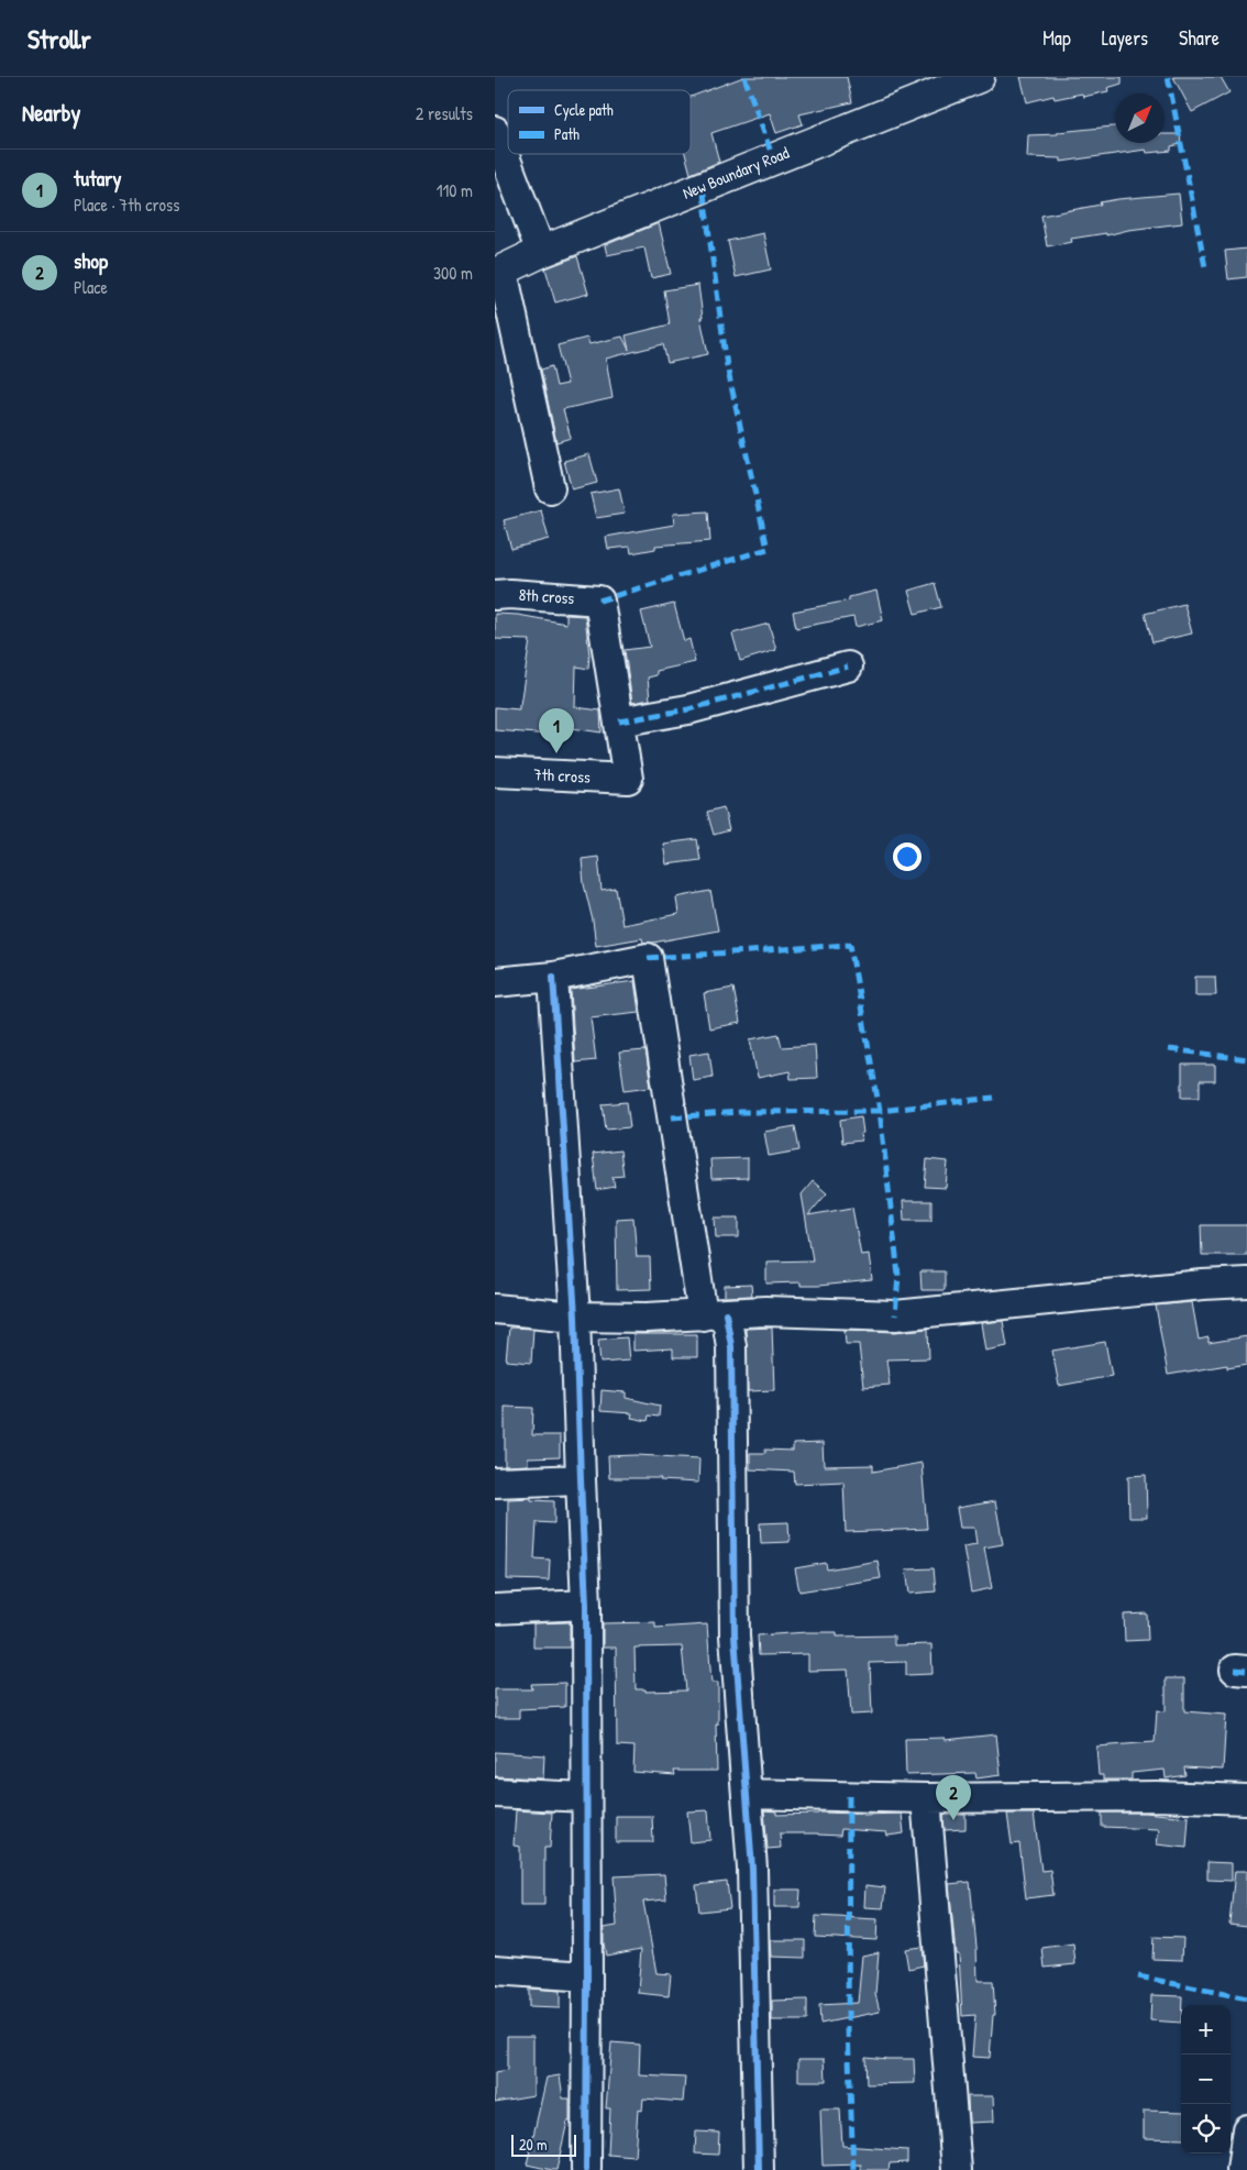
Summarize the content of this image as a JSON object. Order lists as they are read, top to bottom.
{
  "streets": {
    "main road": ["New Boundary Road"],
    "street": ["8th cross", "7th cross"]
  },
  "crossings": [
    ["8th cross", "7th cross"]
  ],
  "legend": ["Cycle path", "Path"],
  "scale_bar": "20 m",
  "north": "top right",
  "page": {
    "header": "Strollr",
    "nav": ["Map", "Layers", "Share"],
    "heading": ["Nearby", "2 results"],
    "list": [
      {
        "mark": "1",
        "name": "tutary",
        "note": "Place · 7th cross",
        "value": "110 m"
      },
      {
        "mark": "2",
        "name": "shop",
        "note": "Place",
        "value": "300 m"
      }
    ],
    "pins": ["1", "2"],
    "map_buttons": ["+", "−"],
    "scale": "20 m"
  }
}
